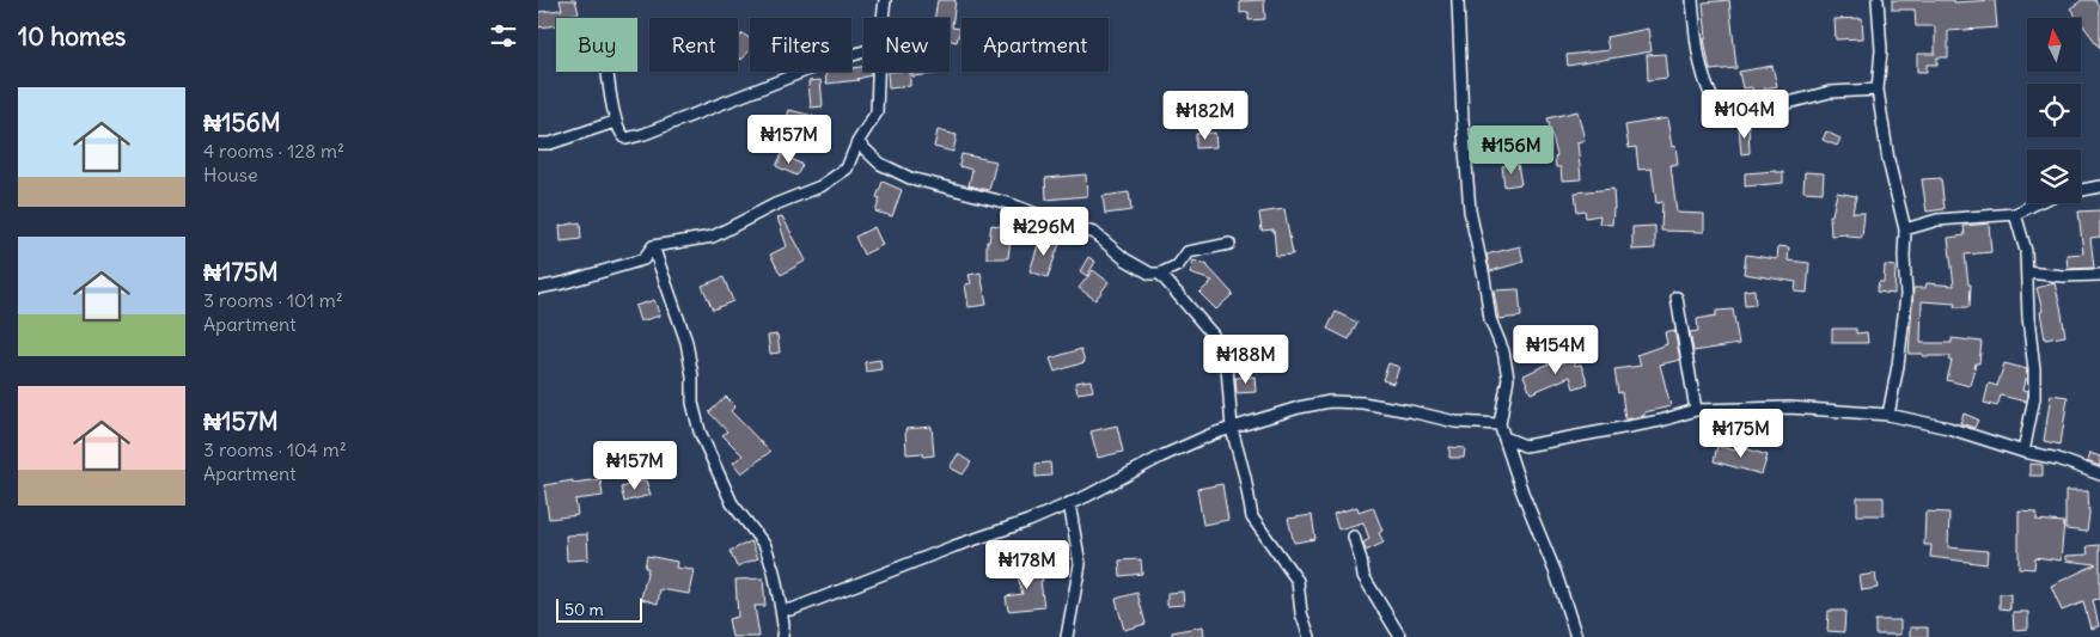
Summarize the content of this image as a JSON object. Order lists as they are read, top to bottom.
{
  "scale_bar": "50 m",
  "north": "top",
  "page": {
    "heading": "10 homes",
    "chip": [
      "Buy",
      "Rent",
      "Filters",
      "New",
      "Apartment"
    ],
    "list": [
      {
        "name": "₦156M",
        "note": "4 rooms · 128 m² · House"
      },
      {
        "name": "₦175M",
        "note": "3 rooms · 101 m² · Apartment"
      },
      {
        "name": "₦157M",
        "note": "3 rooms · 104 m² · Apartment"
      }
    ],
    "price": [
      "₦104M",
      "₦182M",
      "₦157M",
      "₦156M",
      "₦296M",
      "₦154M",
      "₦188M",
      "₦175M",
      "₦157M",
      "₦178M"
    ],
    "scale": "50 m"
  }
}
